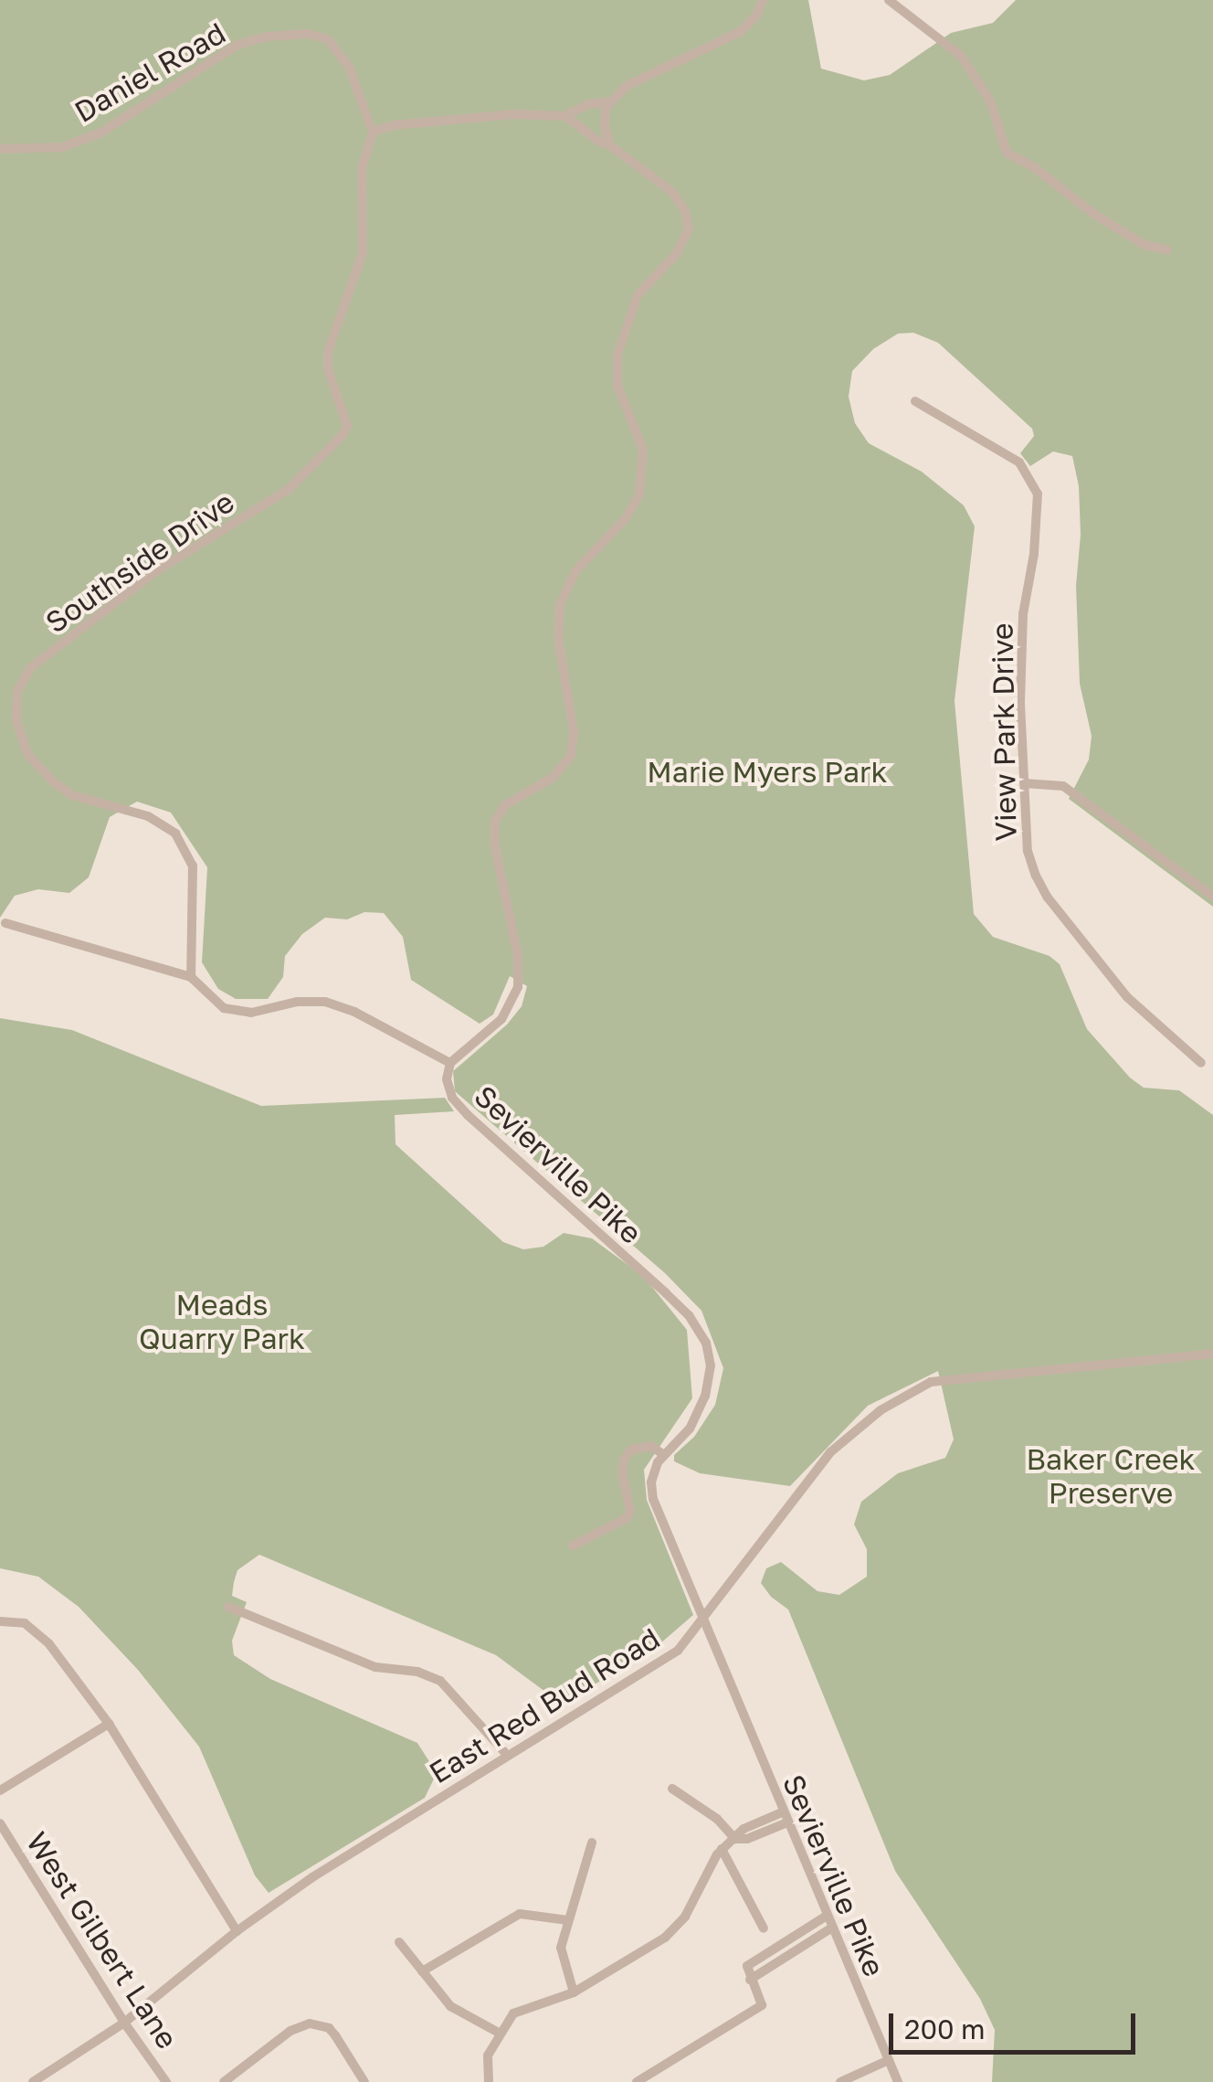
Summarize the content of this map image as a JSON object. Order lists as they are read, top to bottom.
{
  "streets": {
    "street": [
      "Daniel Road",
      "Southside Drive",
      "View Park Drive",
      "Sevierville Pike",
      "East Red Bud Road",
      "West Gilbert Lane"
    ]
  },
  "crossings": [
    ["Daniel Road", "Southside Drive"],
    ["Sevierville Pike", "East Red Bud Road"],
    ["East Red Bud Road", "West Gilbert Lane"]
  ],
  "parks": ["Marie Myers Park", "Meads Quarry Park", "Baker Creek Preserve"],
  "scale_bar": "200 m"
}
